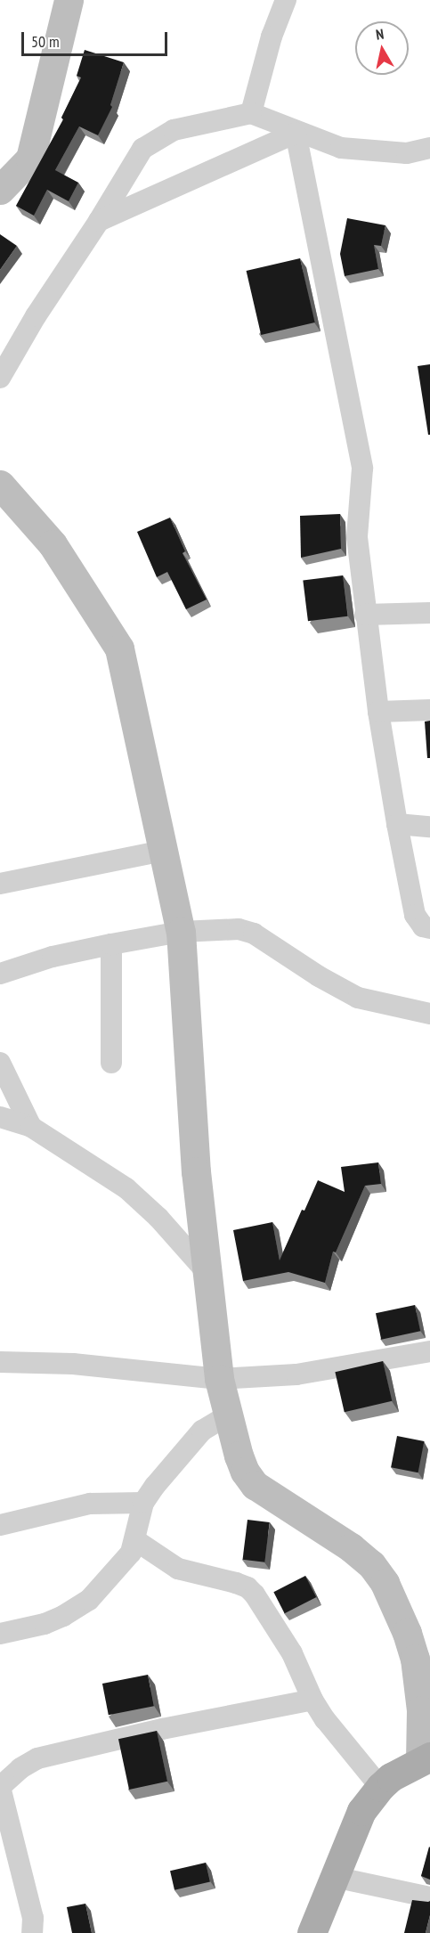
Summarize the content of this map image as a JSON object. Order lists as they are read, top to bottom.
{
  "scale_bar": "50 m",
  "north": "top"
}
